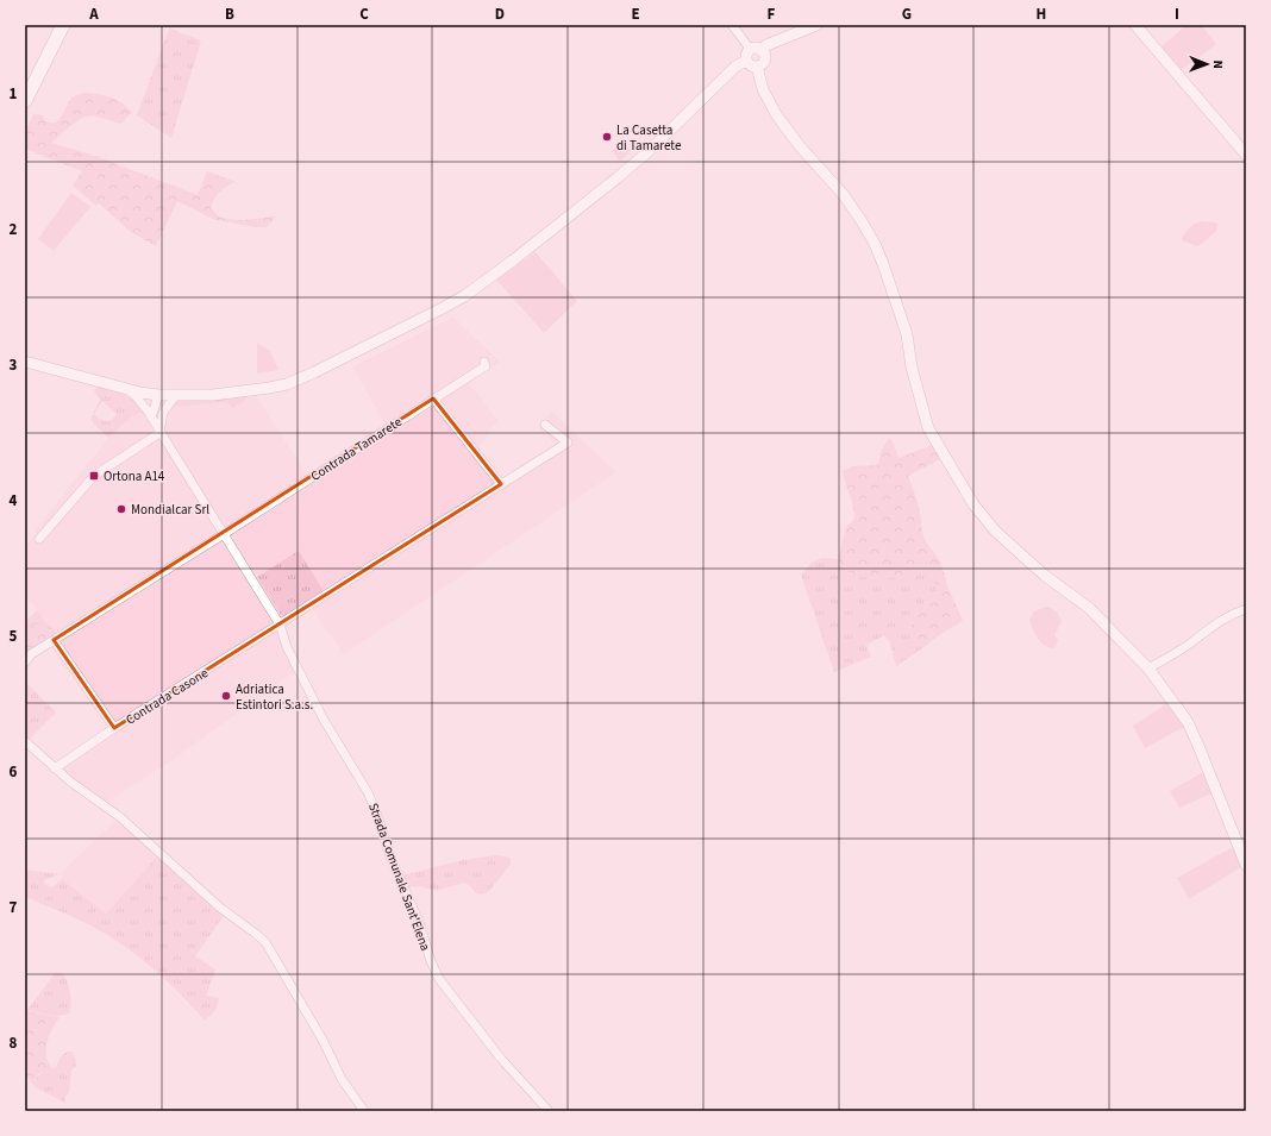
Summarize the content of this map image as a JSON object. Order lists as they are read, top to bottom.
{
  "streets": {
    "street": ["Contrada Tamarete", "Contrada Casone", "Strada Comunale Sant'Elena"]
  },
  "crossings": [
    ["Contrada Tamarete", "Strada Comunale Sant'Elena"],
    ["Contrada Casone", "Strada Comunale Sant'Elena"]
  ],
  "places": {
    "other": ["La Casetta di Tamarete", "Mondialcar Srl", "Adriatica Estintori S.a.s."],
    "transit": ["Ortona A14"]
  },
  "north": "right",
  "grid": {
    "columns": [
      "A",
      "B",
      "C",
      "D",
      "E",
      "F",
      "G",
      "H",
      "I"
    ],
    "rows": [
      "1",
      "2",
      "3",
      "4",
      "5",
      "6",
      "7",
      "8"
    ]
  }
}
